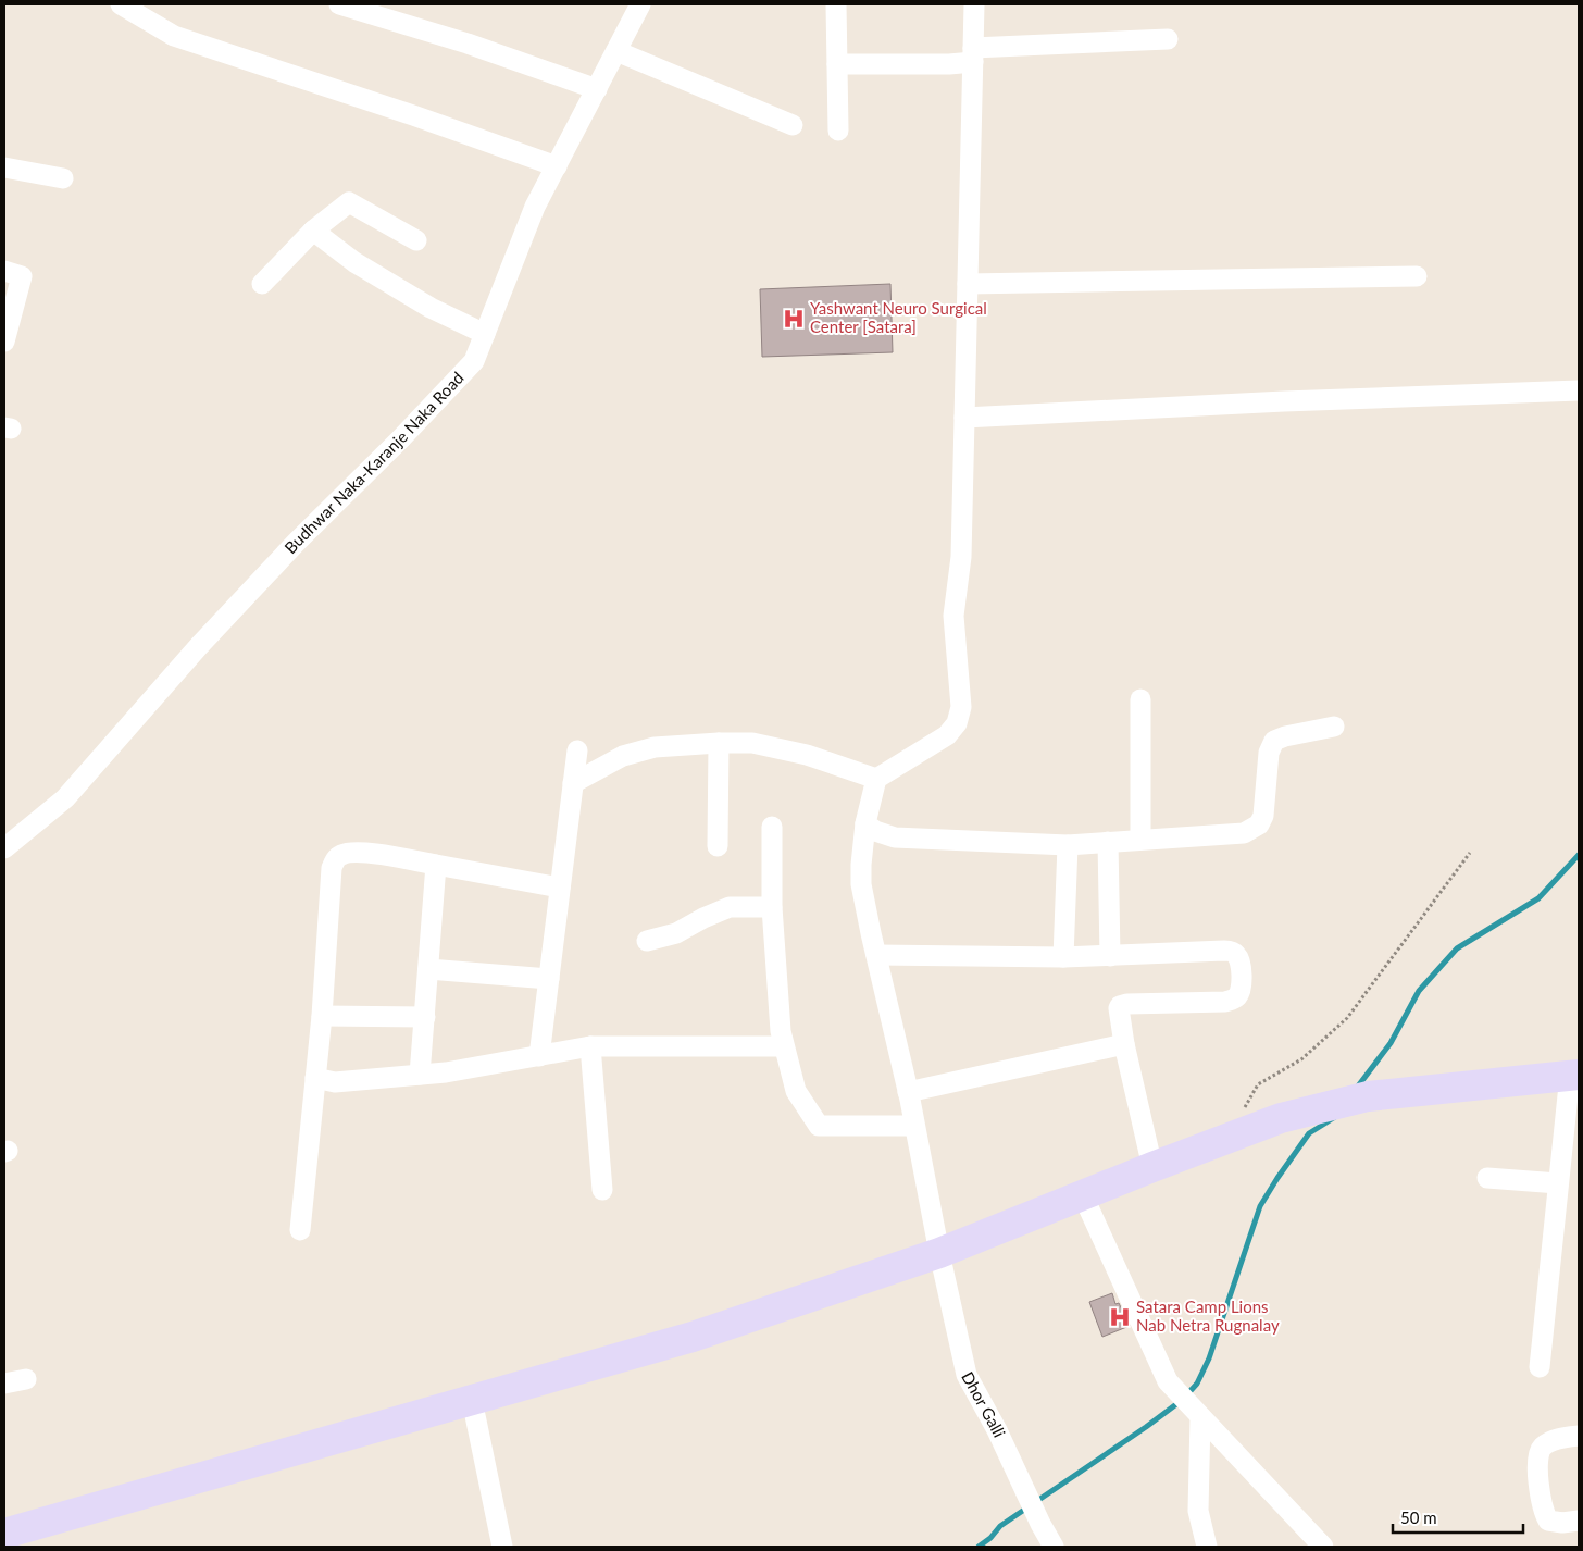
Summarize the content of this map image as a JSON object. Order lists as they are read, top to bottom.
{
  "streets": {
    "street": ["Budhwar Naka-Karanje Naka Road", "Dhor Galli"]
  },
  "places": {
    "hospital": ["Yashwant Neuro Surgical Center [Satara]", "Satara Camp Lions Nab Netra Rugnalay"]
  },
  "scale_bar": "50 m"
}
